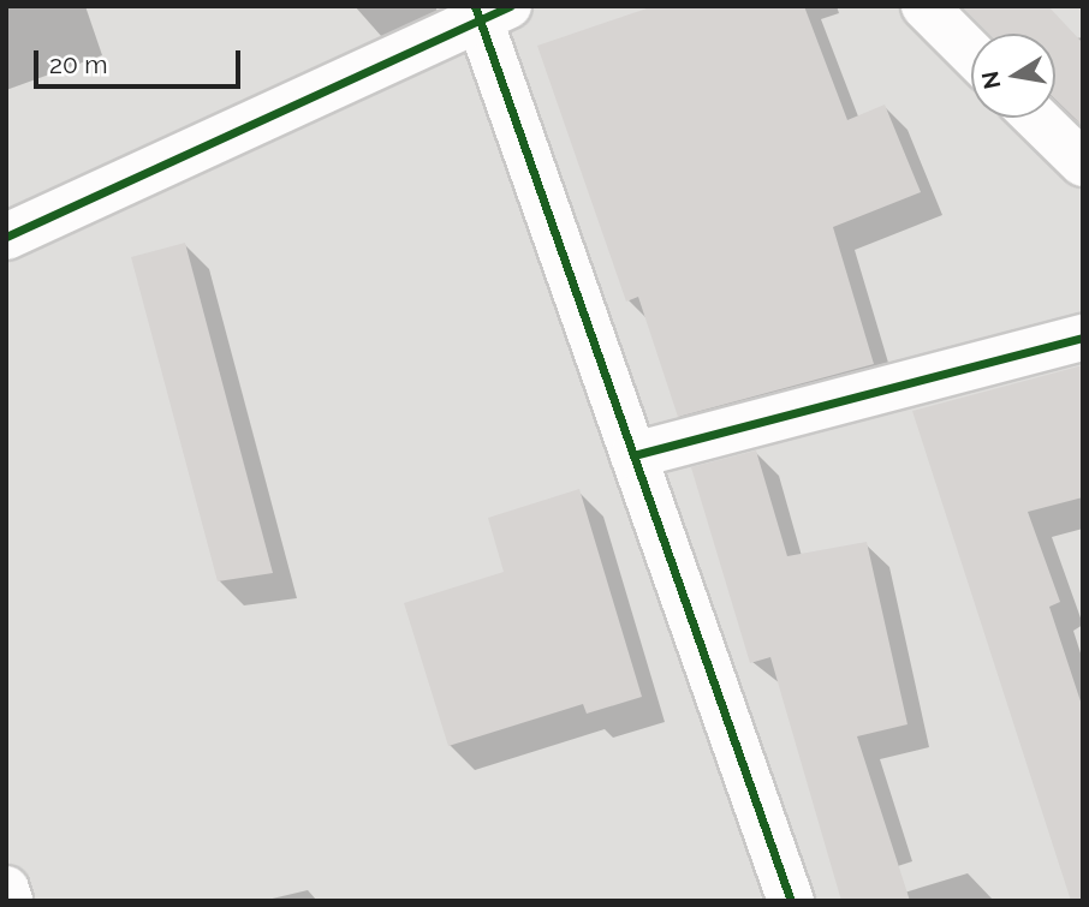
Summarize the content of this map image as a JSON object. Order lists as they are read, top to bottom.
{
  "scale_bar": "20 m",
  "north": "left"
}
